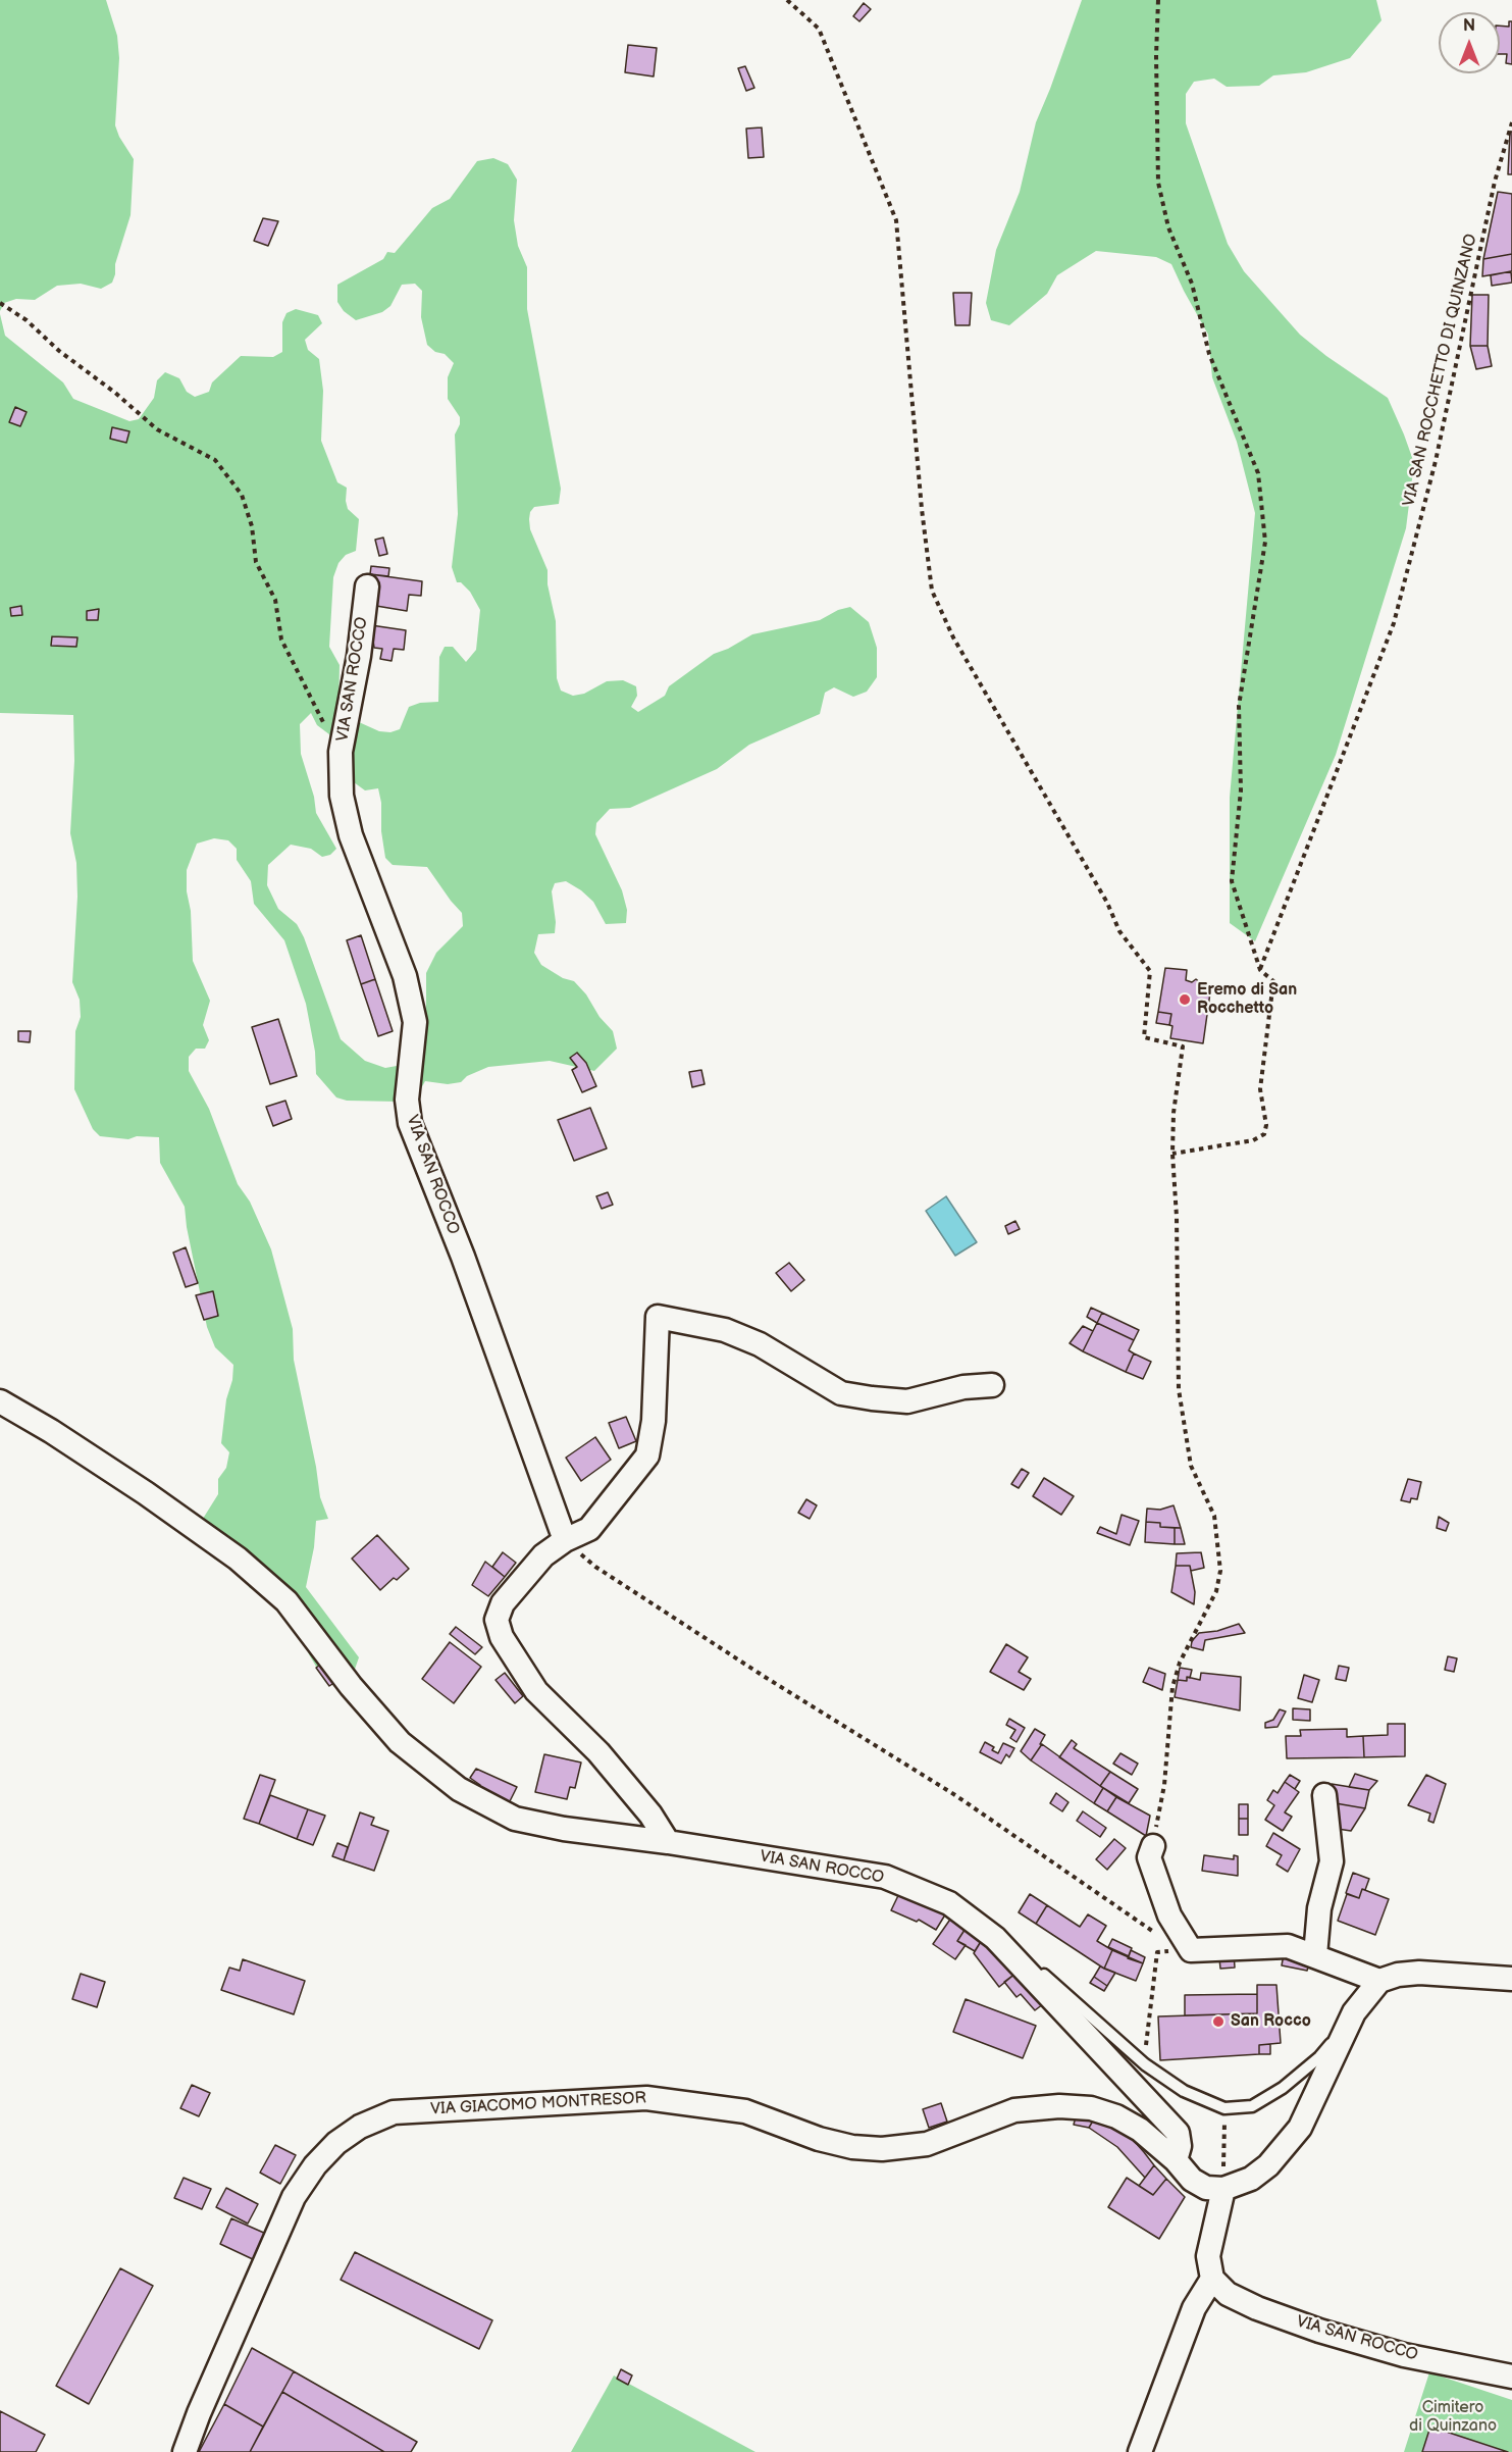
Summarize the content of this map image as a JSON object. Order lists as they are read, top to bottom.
{
  "streets": {
    "street": ["VIA SAN ROCCO", "VIA GIACOMO MONTRESOR"],
    "path": ["VIA SAN ROCCHETTO DI QUINZANO"]
  },
  "crossings": [
    ["VIA SAN ROCCO", "VIA GIACOMO MONTRESOR"]
  ],
  "parks": ["Cimitero di Quinzano"],
  "places": ["Eremo di San Rocchetto", "San Rocco"],
  "north": "top"
}
